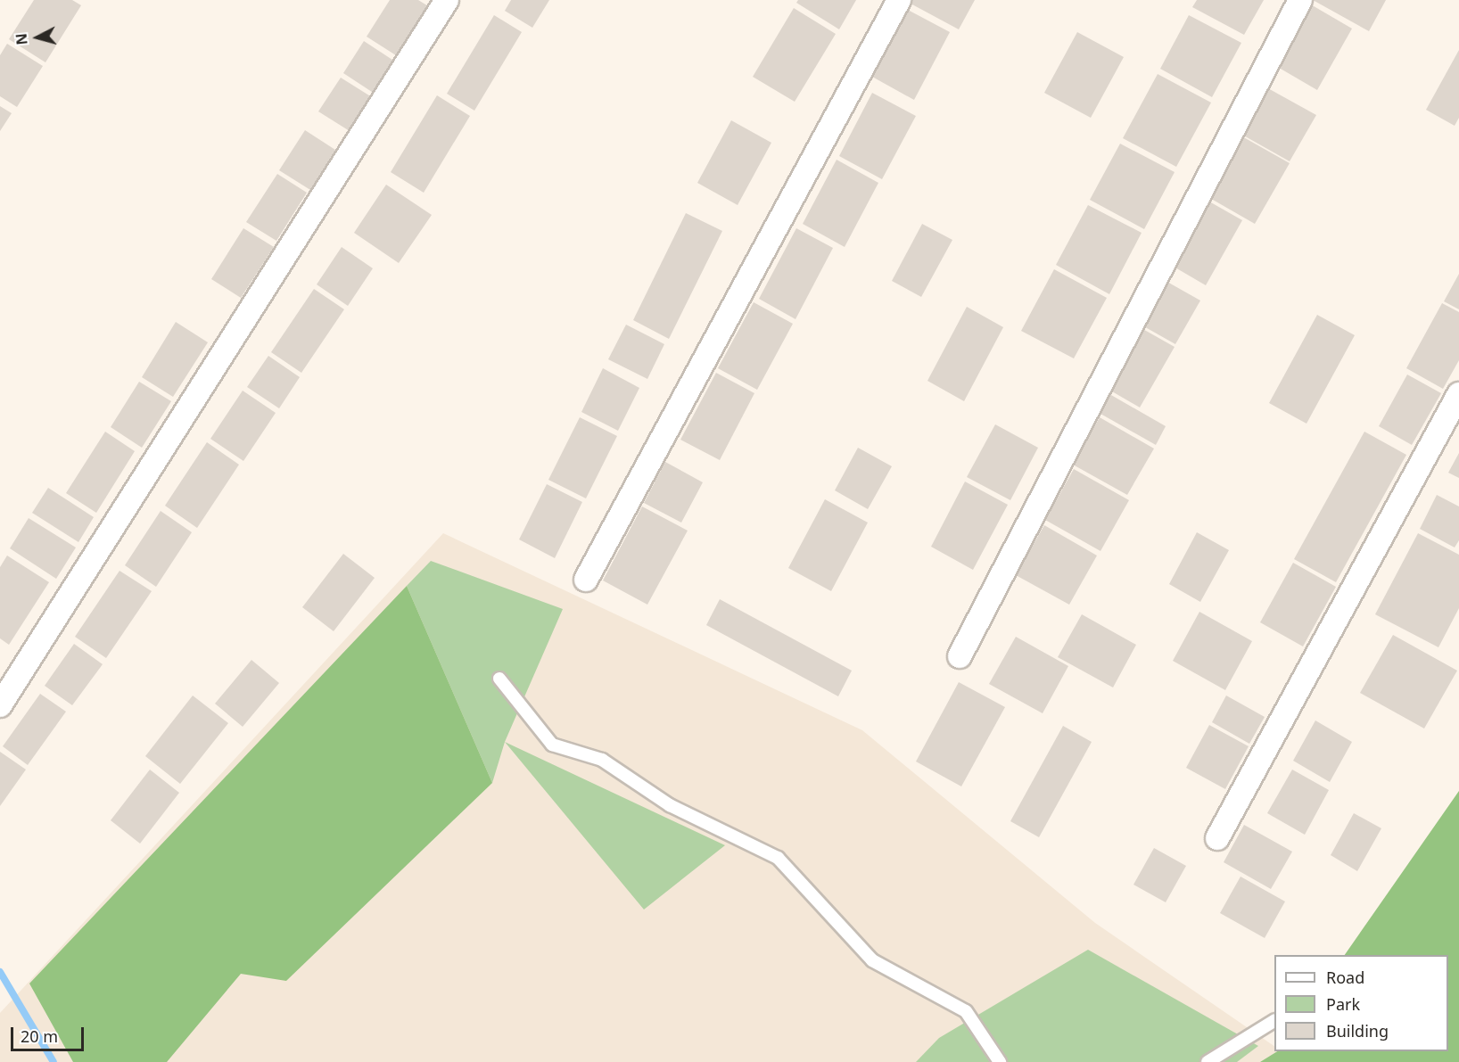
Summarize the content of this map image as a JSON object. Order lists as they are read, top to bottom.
{
  "legend": ["Road", "Park", "Building"],
  "scale_bar": "20 m",
  "north": "left"
}
